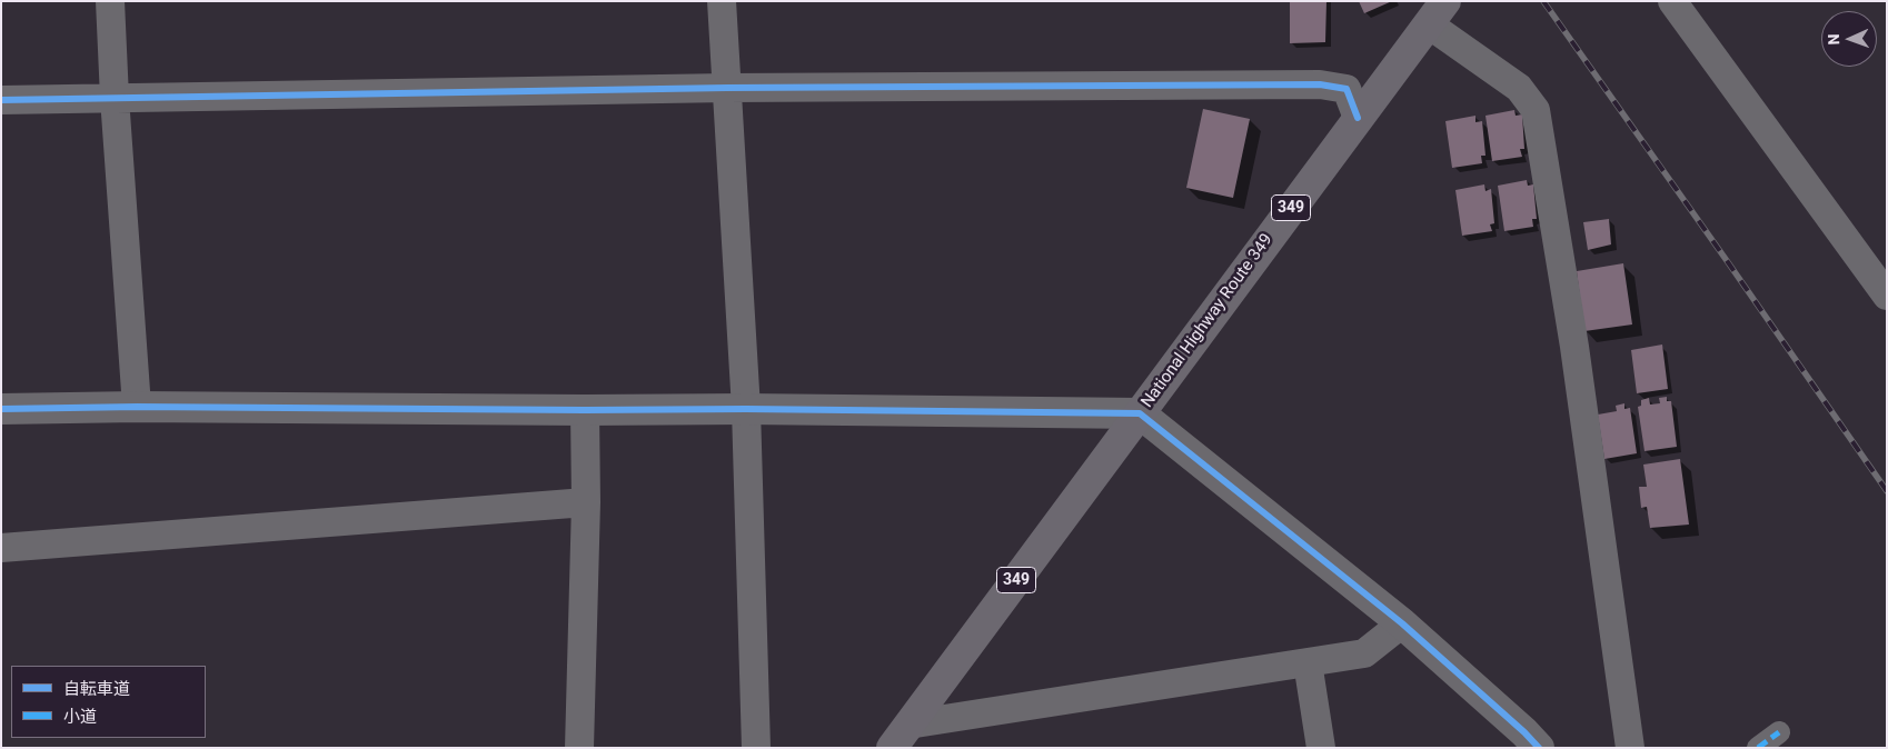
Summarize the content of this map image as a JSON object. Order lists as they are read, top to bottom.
{
  "streets": {
    "highway": ["349", "National Highway Route 349"]
  },
  "legend": ["自転車道", "小道"],
  "north": "left"
}
